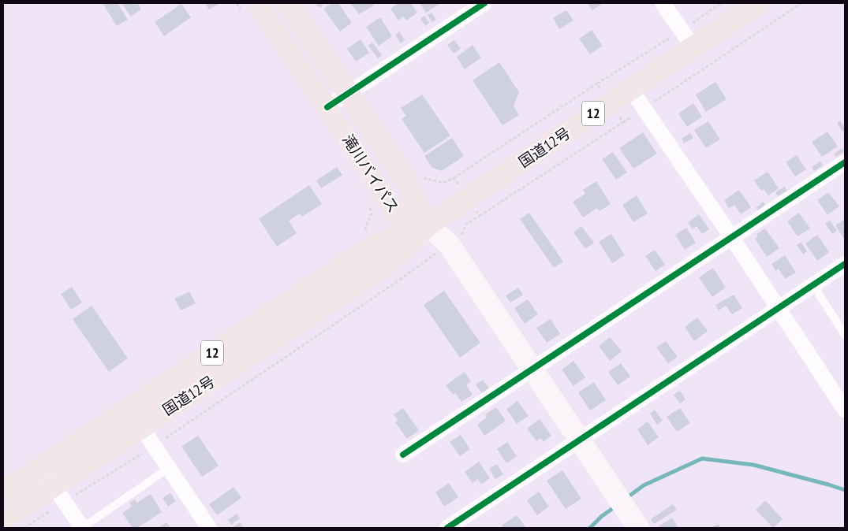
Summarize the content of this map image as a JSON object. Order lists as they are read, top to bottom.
{
  "streets": {
    "highway": ["12", "国道12号", "滝川バイパス"]
  },
  "crossings": [
    ["国道12号", "滝川バイパス"]
  ]
}
